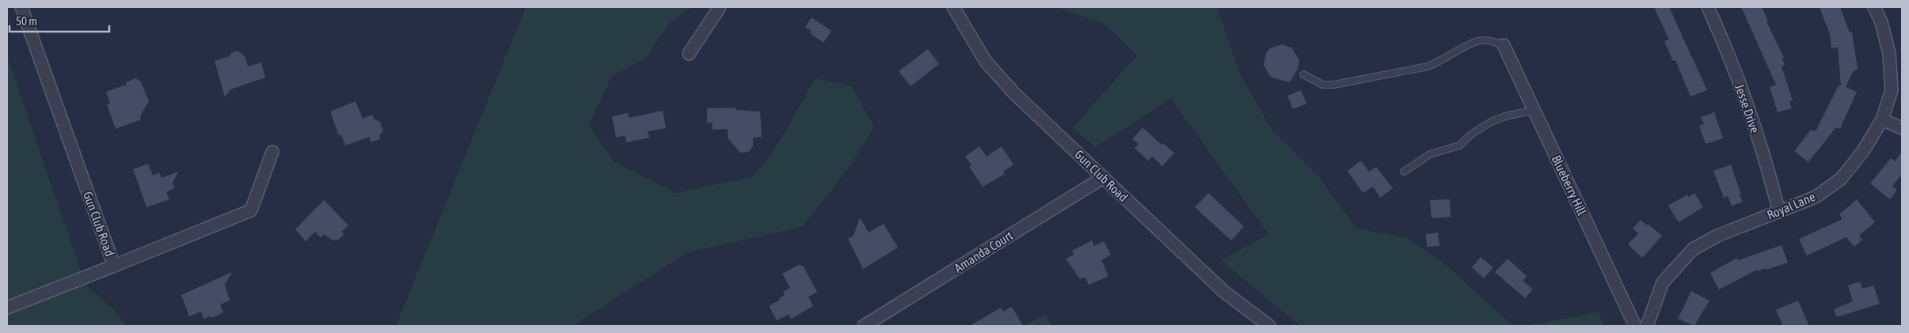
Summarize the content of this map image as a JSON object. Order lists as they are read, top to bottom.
{
  "streets": {
    "street": [
      "Jesse Drive",
      "Gun Club Road",
      "Blueberry Hill",
      "Royal Lane",
      "Amanda Court"
    ]
  },
  "crossings": [
    ["Jesse Drive", "Royal Lane"],
    ["Gun Club Road", "Amanda Court"]
  ],
  "scale_bar": "50 m"
}
